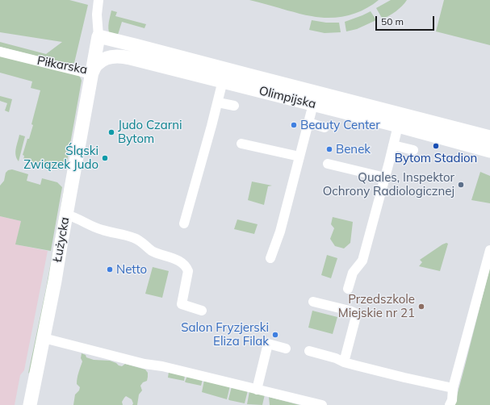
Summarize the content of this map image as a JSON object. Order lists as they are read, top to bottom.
{
  "streets": {
    "street": ["Piłkarska", "Olimpijska", "Łużycka"]
  },
  "crossings": [
    ["Piłkarska", "Olimpijska"],
    ["Piłkarska", "Łużycka"],
    ["Olimpijska", "Łużycka"]
  ],
  "places": [
    "Beauty Center",
    "Judo Czarni Bytom",
    "Bytom Stadion",
    "Benek",
    "Śląski Związek Judo",
    "Quales, Inspektor Ochrony Radiologicznej",
    "Netto",
    "Przedszkole Miejskie nr 21",
    "Salon Fryzjerski Eliza Filak"
  ],
  "scale_bar": "50 m"
}
